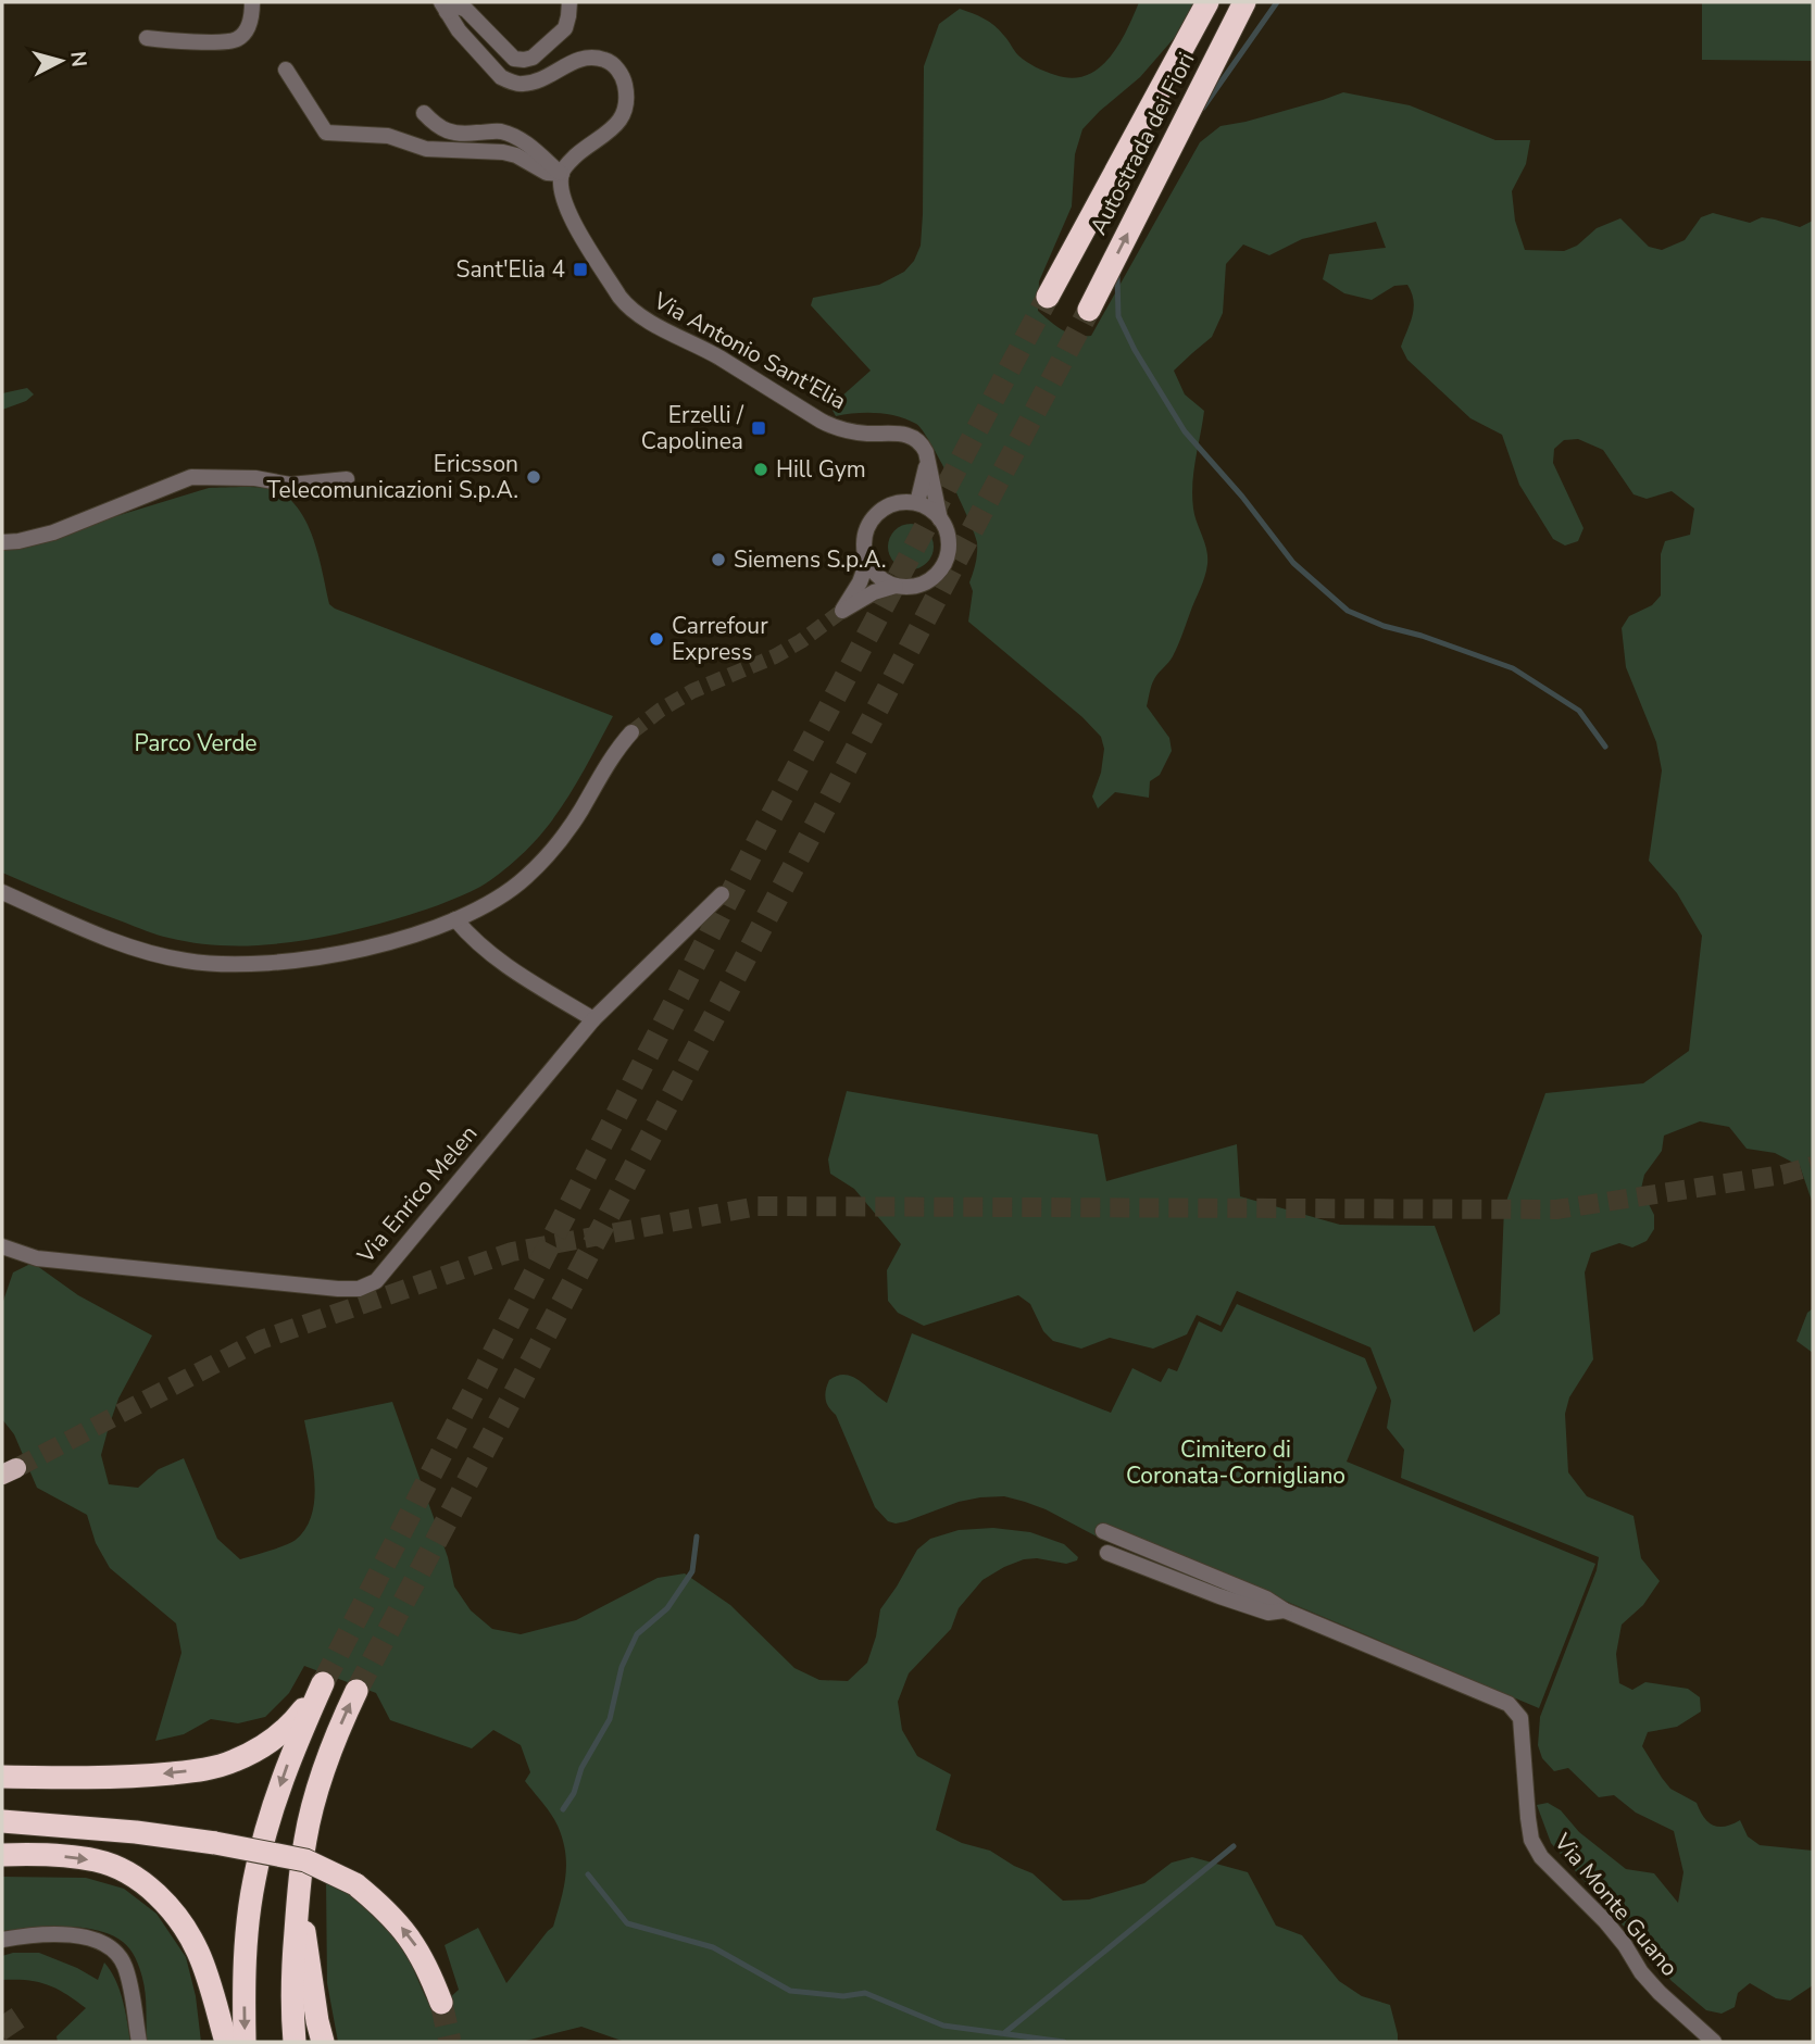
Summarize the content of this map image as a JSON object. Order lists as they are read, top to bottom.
{
  "streets": {
    "highway": ["Autostrada dei Fiori"],
    "street": ["Via Antonio Sant'Elia", "Via Enrico Melen", "Via Monte Guano"]
  },
  "parks": ["Parco Verde", "Cimitero di Coronata-Cornigliano"],
  "places": {
    "transit": ["Sant'Elia 4", "Erzelli / Capolinea"],
    "other": [
      "Hill Gym",
      "Ericsson Telecomunicazioni S.p.A.",
      "Siemens S.p.A.",
      "Carrefour Express"
    ]
  },
  "north": "right"
}
